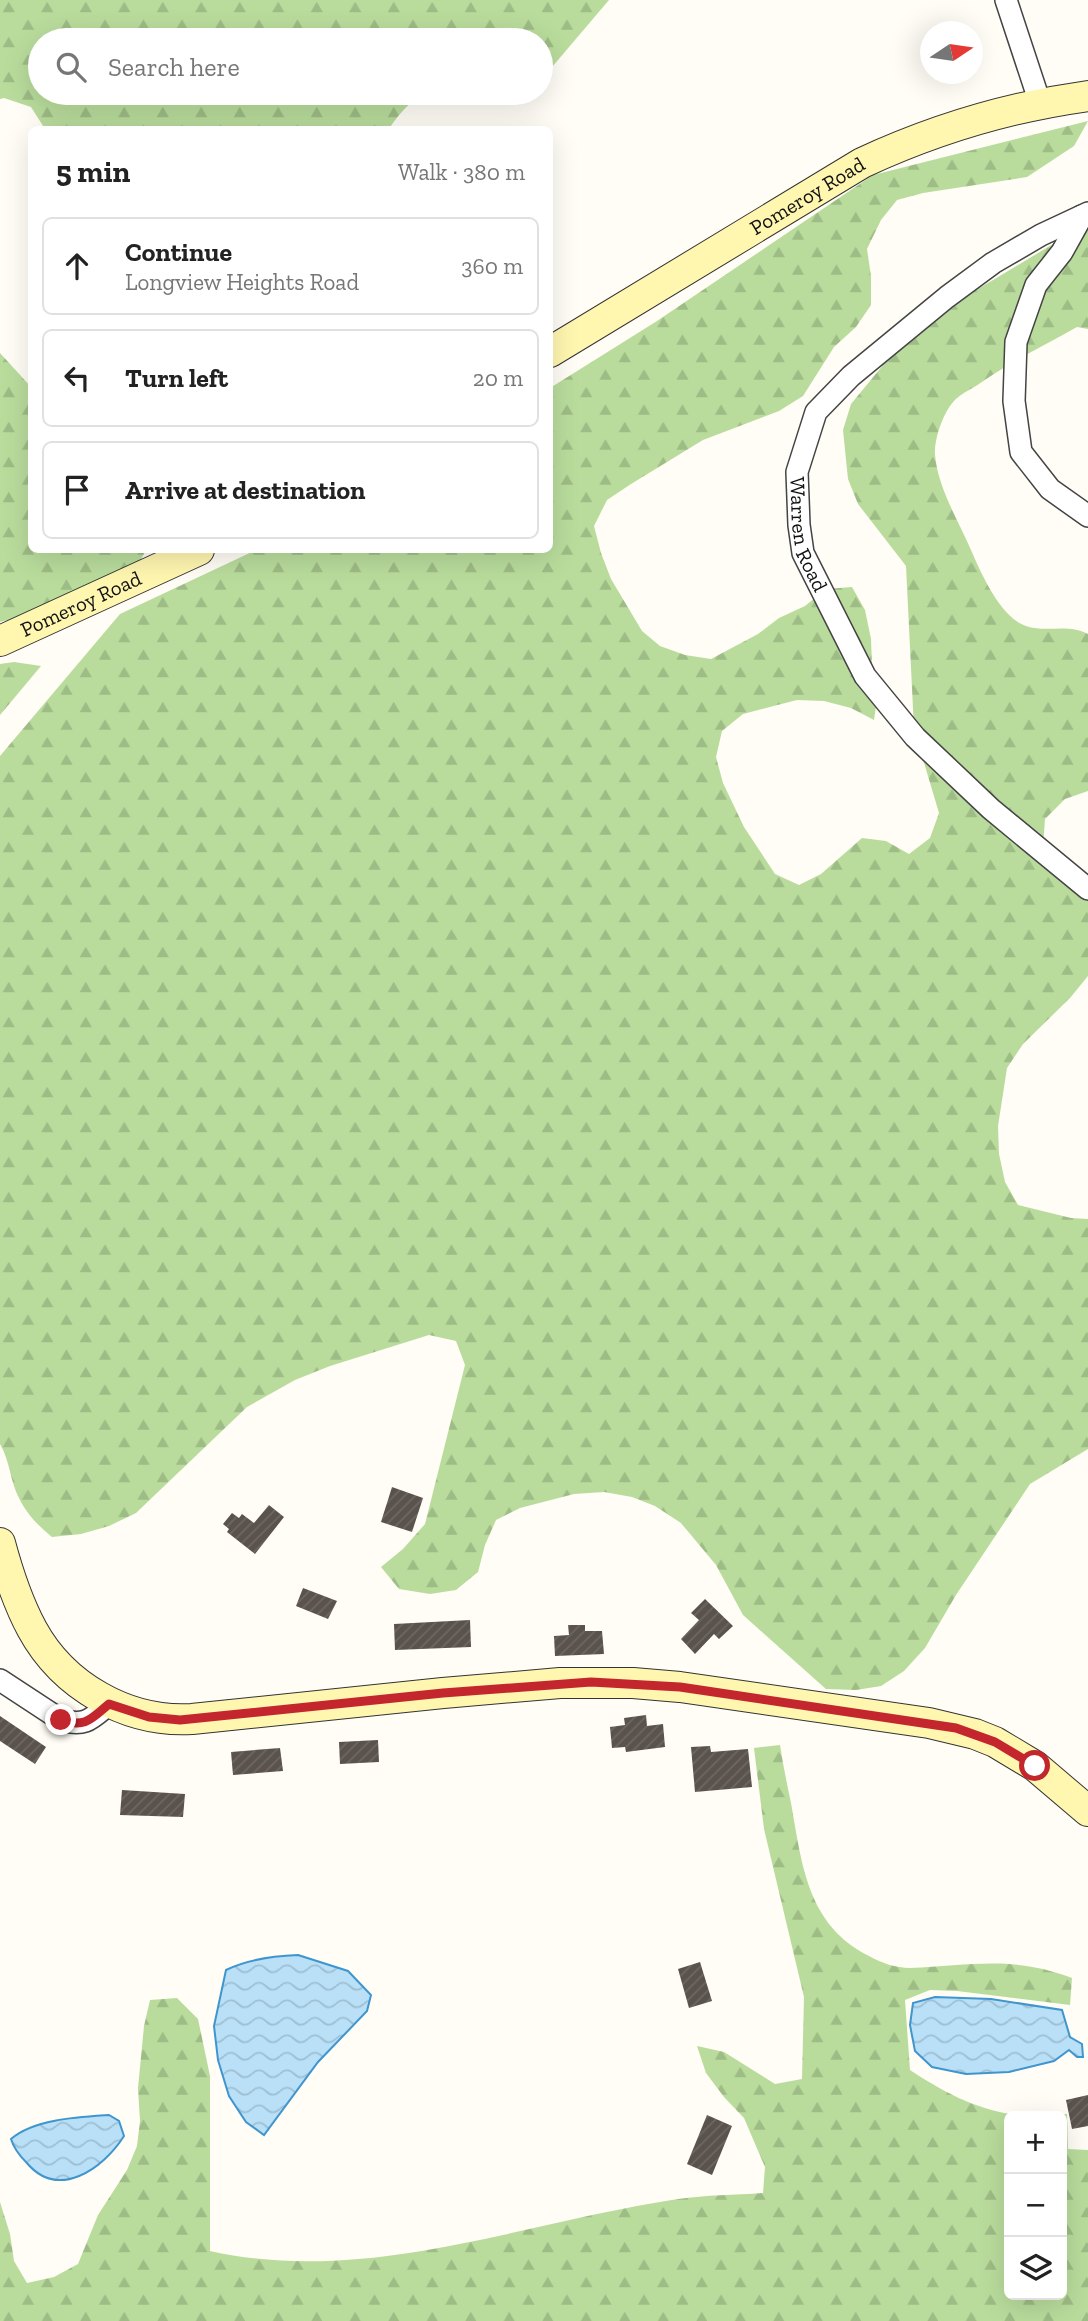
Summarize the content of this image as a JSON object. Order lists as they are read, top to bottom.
{
  "streets": {
    "street": ["Pomeroy Road", "Warren Road"]
  },
  "north": "right",
  "page": {
    "search": "Search here",
    "heading": ["5 min", "Walk · 380 m"],
    "list": [
      ["Continue", "Longview Heights Road", "360 m"],
      ["Turn left", "20 m"],
      "Arrive at destination"
    ],
    "map_buttons": ["+", "−"]
  }
}
